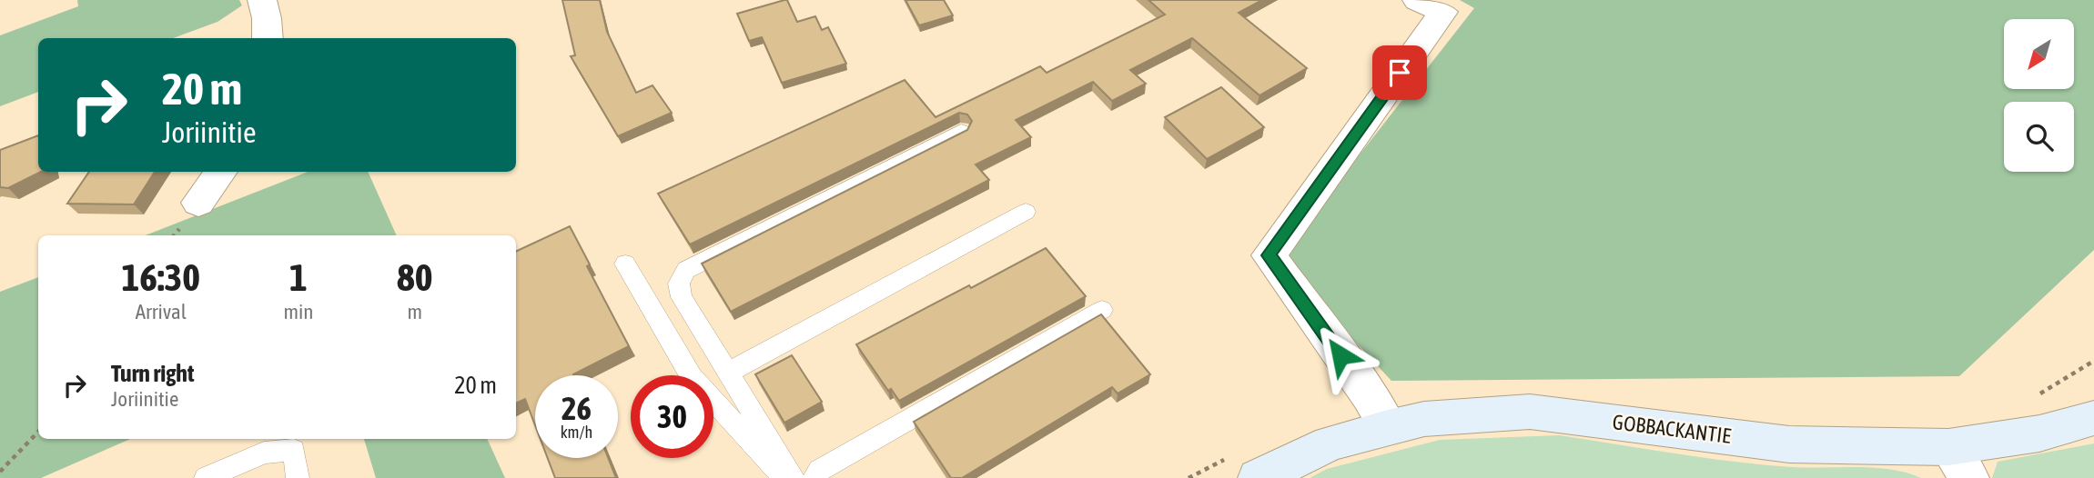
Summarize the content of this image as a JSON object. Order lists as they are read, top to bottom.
{
  "streets": {
    "street": ["GOBBACKANTIE"]
  },
  "north": "bottom left",
  "page": {
    "turn": ["20 m", "Joriinitie"],
    "eta": [
      "16:30",
      "Arrival",
      "1",
      "min",
      "80",
      "m"
    ],
    "list": [
      {
        "name": "Turn right",
        "note": "Joriinitie",
        "value": "20 m"
      }
    ],
    "speed": "26 km/h",
    "limit": "30"
  }
}
